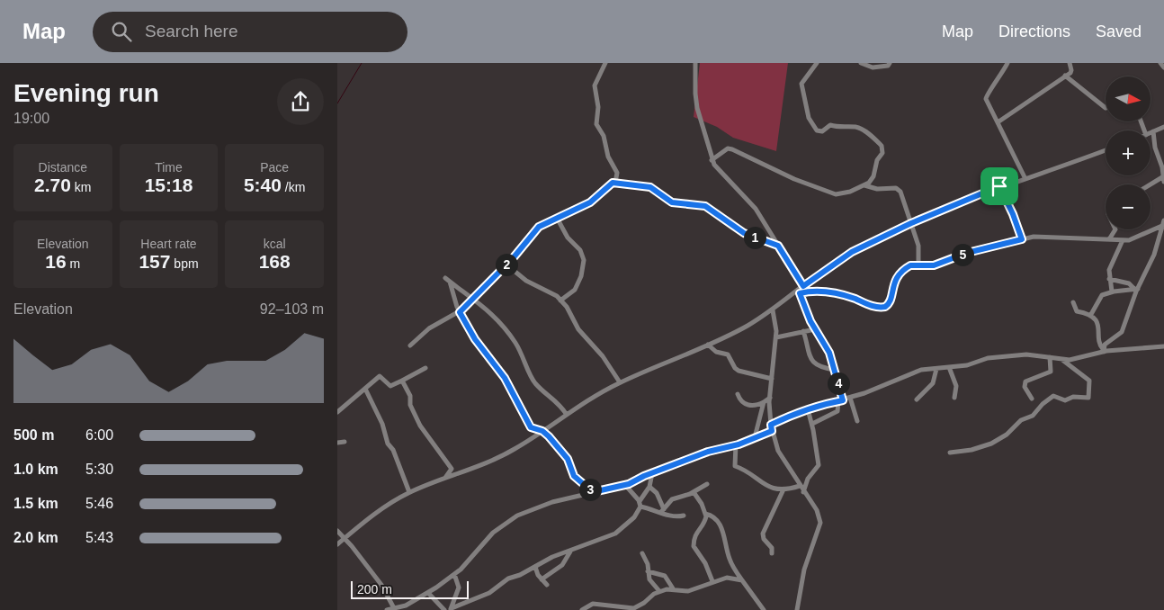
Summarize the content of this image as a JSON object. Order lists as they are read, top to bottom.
{
  "scale_bar": "200 m",
  "north": "right",
  "page": {
    "header": "Map",
    "search": "Search here",
    "nav": ["Map", "Directions", "Saved"],
    "heading": ["Evening run", "19:00"],
    "map_buttons": ["+", "−"],
    "stats": [
      ["Distance", "2.70 km"],
      ["Time", "15:18"],
      ["Pace", "5:40 /km"],
      ["Elevation", "16 m"],
      ["Heart rate", "157 bpm"],
      ["kcal", "168"]
    ],
    "pins": [
      "1",
      "5",
      "2",
      "4",
      "3"
    ],
    "chart": ["Elevation", "92–103 m"],
    "list": [
      {
        "name": "500 m",
        "note": "6:00"
      },
      {
        "name": "1.0 km",
        "note": "5:30"
      },
      {
        "name": "1.5 km",
        "note": "5:46"
      },
      {
        "name": "2.0 km",
        "note": "5:43"
      }
    ],
    "scale": "200 m"
  }
}
